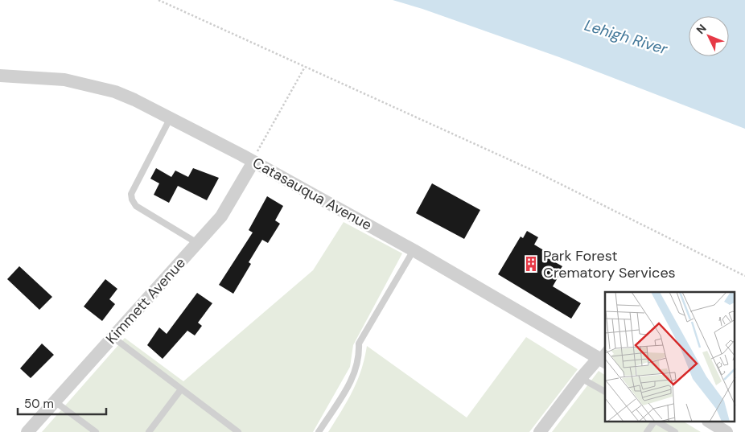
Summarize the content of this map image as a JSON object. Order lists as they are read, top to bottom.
{
  "streets": {
    "street": ["Catasauqua Avenue", "Kimmett Avenue"]
  },
  "crossings": [
    ["Catasauqua Avenue", "Kimmett Avenue"]
  ],
  "water": ["Lehigh River"],
  "places": {
    "building": ["Park Forest Crematory Services"]
  },
  "scale_bar": "50 m",
  "north": "top left"
}
